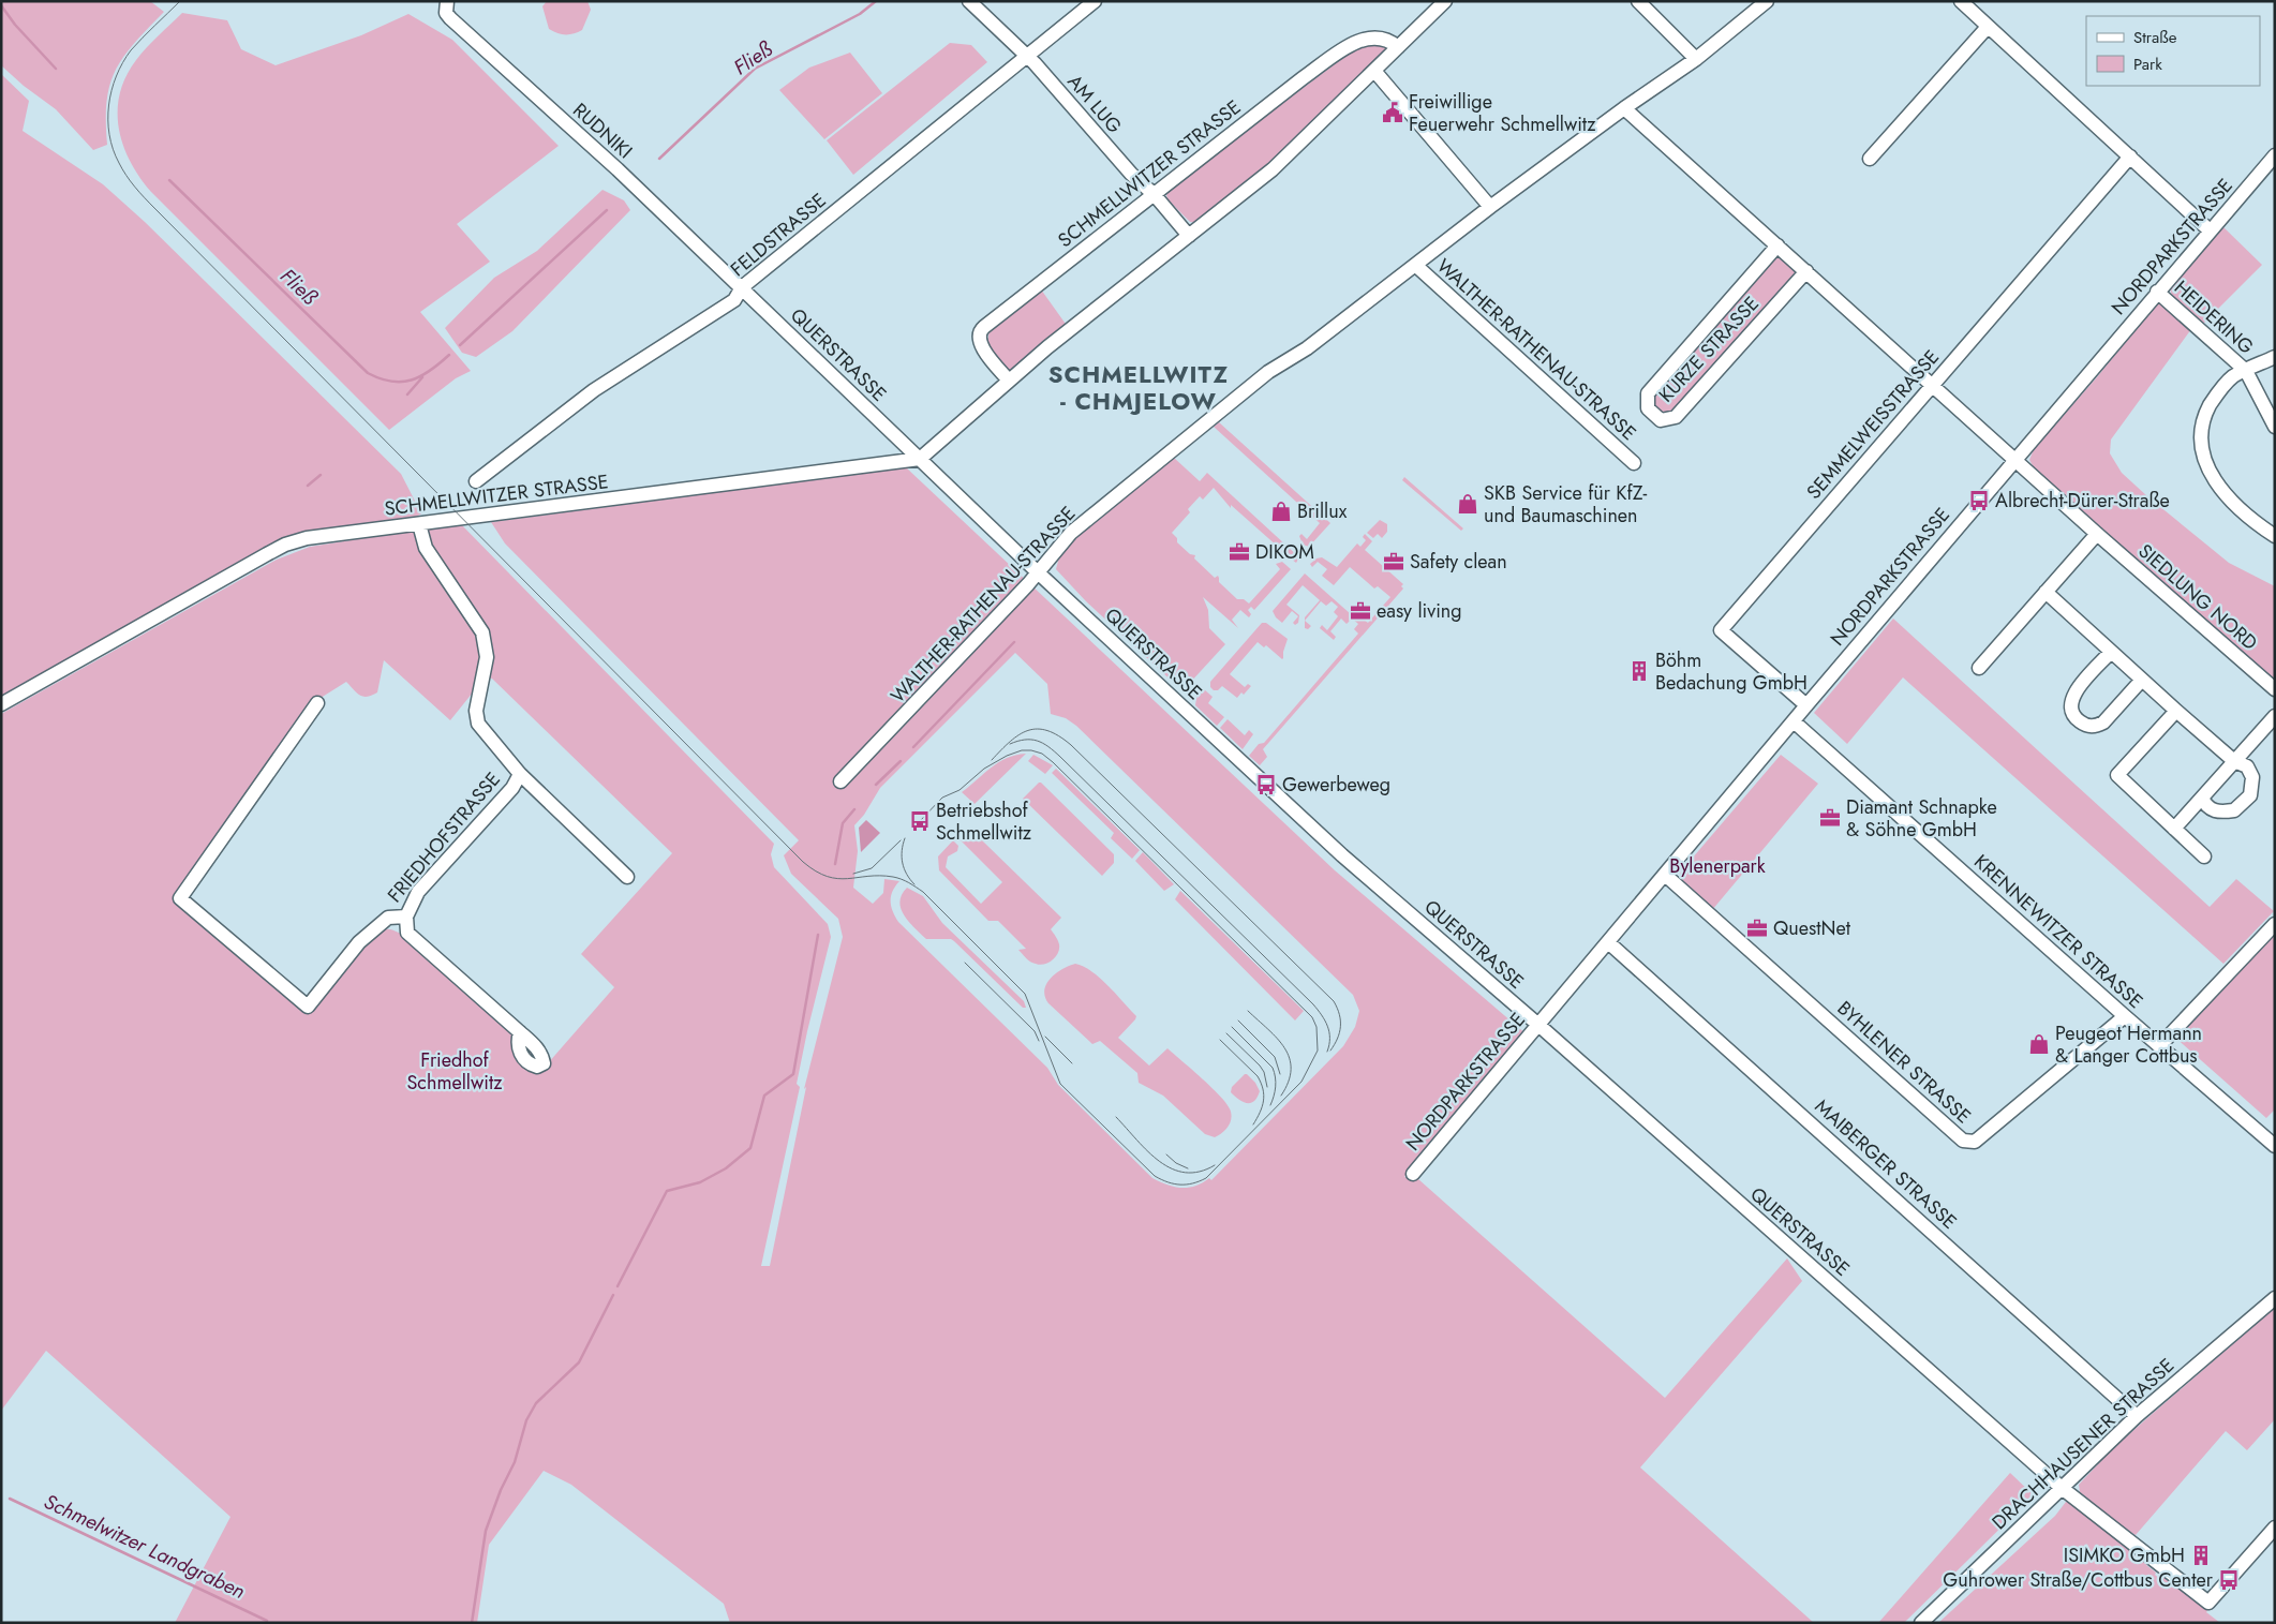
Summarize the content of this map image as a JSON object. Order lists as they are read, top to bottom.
{
  "streets": {
    "street": [
      "AM LUG",
      "RUDNIKI",
      "SCHMELLWITZER STRASSE",
      "FELDSTRASSE",
      "NORDPARKSTRASSE",
      "HEIDERING",
      "WALTHER-RATHENAU-STRASSE",
      "KURZE STRASSE",
      "QUERSTRASSE",
      "SEMMELWEISSTRASSE",
      "SIEDLUNG NORD",
      "FRIEDHOFSTRASSE",
      "KRENNEWITZER STRASSE",
      "BYHLENER STRASSE",
      "MAIBERGER STRASSE",
      "DRACHHAUSENER STRASSE"
    ]
  },
  "crossings": [
    ["AM LUG", "SCHMELLWITZER STRASSE"],
    ["AM LUG", "FELDSTRASSE"],
    ["RUDNIKI", "FELDSTRASSE"],
    ["RUDNIKI", "QUERSTRASSE"],
    ["SCHMELLWITZER STRASSE", "QUERSTRASSE"],
    ["SCHMELLWITZER STRASSE", "FRIEDHOFSTRASSE"],
    ["FELDSTRASSE", "QUERSTRASSE"],
    ["NORDPARKSTRASSE", "HEIDERING"],
    ["NORDPARKSTRASSE", "QUERSTRASSE"],
    ["NORDPARKSTRASSE", "SEMMELWEISSTRASSE"],
    ["NORDPARKSTRASSE", "SIEDLUNG NORD"],
    ["NORDPARKSTRASSE", "KRENNEWITZER STRASSE"],
    ["NORDPARKSTRASSE", "BYHLENER STRASSE"],
    ["NORDPARKSTRASSE", "MAIBERGER STRASSE"],
    ["WALTHER-RATHENAU-STRASSE", "QUERSTRASSE"],
    ["QUERSTRASSE", "DRACHHAUSENER STRASSE"],
    ["KRENNEWITZER STRASSE", "BYHLENER STRASSE"],
    ["MAIBERGER STRASSE", "DRACHHAUSENER STRASSE"]
  ],
  "districts": ["SCHMELLWITZ - CHMJELOW"],
  "water": ["Fließ", "Schmelwitzer Landgraben"],
  "parks": ["Bylenerpark", "Friedhof Schmellwitz"],
  "places": {
    "public building": ["Freiwillige Feuerwehr Schmellwitz"],
    "bus stop": [
      "Albrecht-Dürer-Straße",
      "Gewerbeweg",
      "Betriebshof Schmellwitz",
      "Guhrower Straße/Cottbus Center"
    ],
    "shop": ["SKB Service für KfZ- und Baumaschinen", "Brillux", "Peugeot Hermann & Langer Cottbus"],
    "office": [
      "DIKOM",
      "Safety clean",
      "easy living",
      "Diamant Schnapke & Söhne GmbH",
      "QuestNet"
    ],
    "building": ["Böhm Bedachung GmbH", "ISIMKO GmbH"]
  },
  "legend": ["Straße", "Park"]
}
